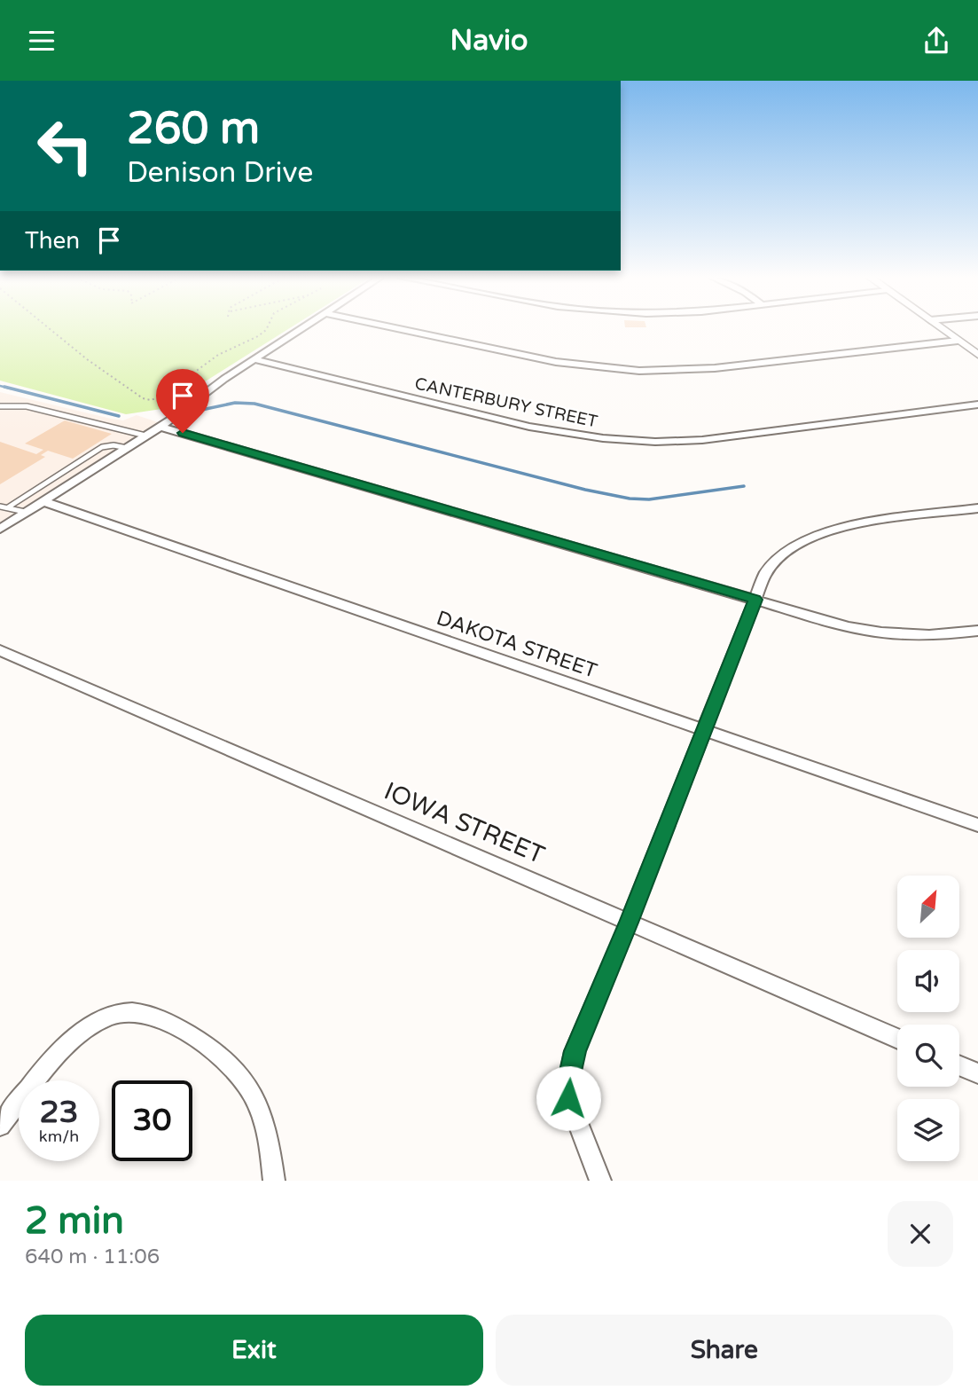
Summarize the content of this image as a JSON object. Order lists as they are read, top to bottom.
{
  "streets": {
    "street": ["CANTERBURY STREET", "DAKOTA STREET", "IOWA STREET"]
  },
  "north": "top right",
  "page": {
    "header": "Navio",
    "turn": ["260 m", "Denison Drive"],
    "then": "Then",
    "speed": "23 km/h",
    "limit": "30",
    "heading": ["2 min", "640 m · 11:06"],
    "buttons": ["Exit", "Share"]
  }
}
